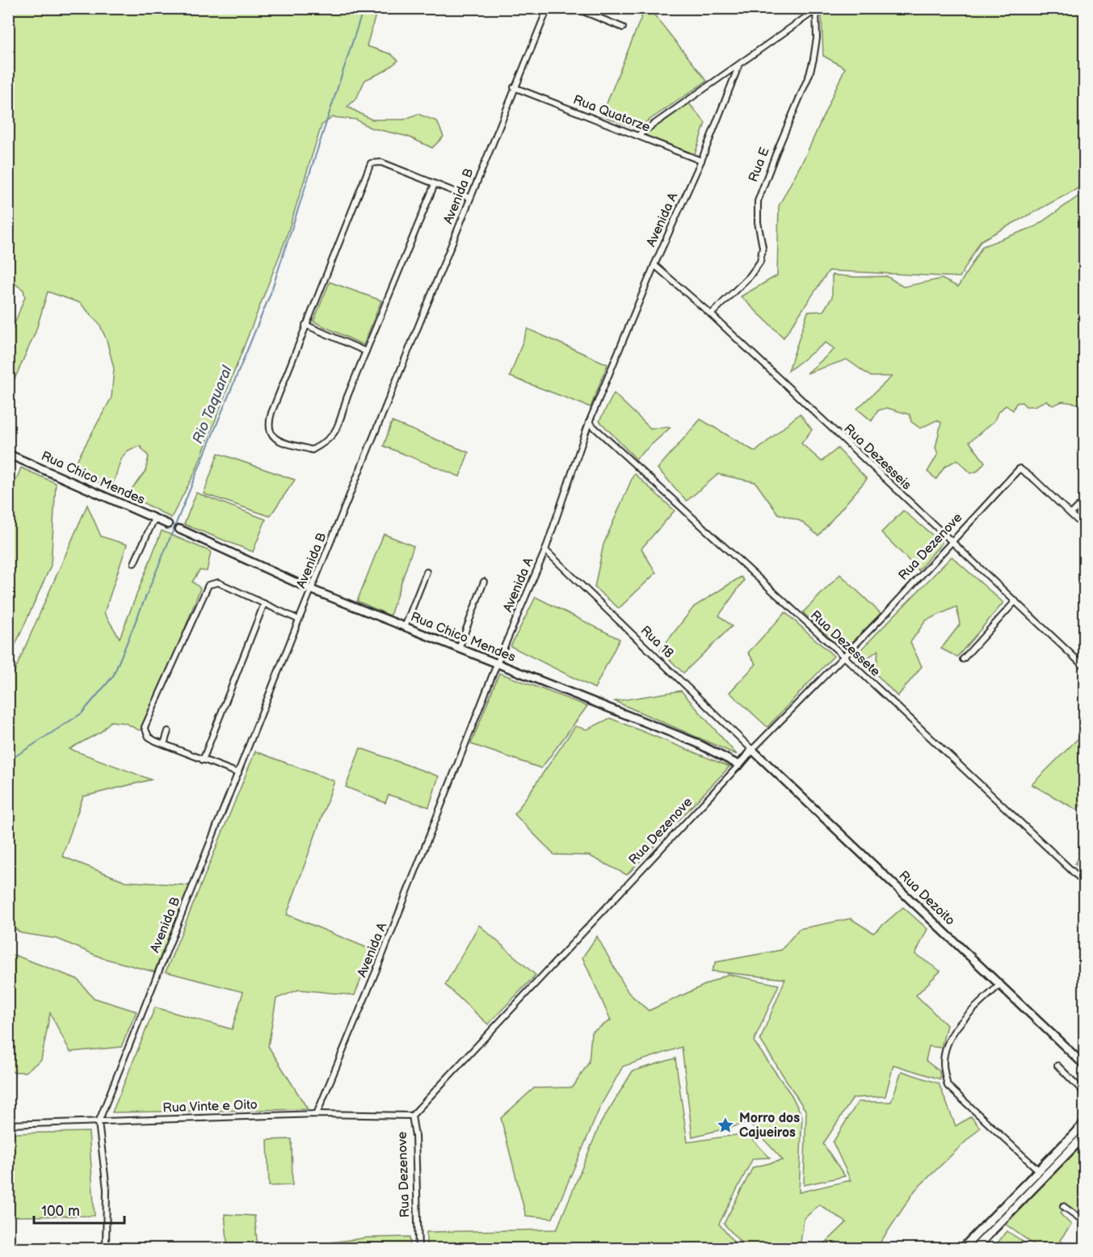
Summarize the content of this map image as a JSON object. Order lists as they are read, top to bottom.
{
  "streets": {
    "main road": ["Rua Chico Mendes", "Rua Dezenove", "Rua Dezoito"],
    "street": [
      "Rua Quatorze",
      "Rua E",
      "Avenida B",
      "Avenida A",
      "Rua Dezesseis",
      "Rua 18",
      "Rua Dezessete",
      "Rua Vinte e Oito"
    ]
  },
  "crossings": [
    ["Rua Quatorze", "Avenida B"],
    ["Rua Quatorze", "Avenida A"],
    ["Rua E", "Rua Dezesseis"],
    ["Avenida B", "Rua Chico Mendes"],
    ["Avenida B", "Rua Vinte e Oito"],
    ["Avenida A", "Rua Dezesseis"],
    ["Avenida A", "Rua Chico Mendes"],
    ["Avenida A", "Rua 18"],
    ["Avenida A", "Rua Dezessete"],
    ["Avenida A", "Rua Vinte e Oito"],
    ["Rua Dezesseis", "Rua Dezenove"],
    ["Rua Chico Mendes", "Rua Dezenove"],
    ["Rua Dezenove", "Rua 18"],
    ["Rua Dezenove", "Rua Dezessete"],
    ["Rua Dezenove", "Rua Dezoito"],
    ["Rua Dezenove", "Rua Vinte e Oito"],
    ["Rua 18", "Rua Dezoito"]
  ],
  "water": ["Rio Taquaral"],
  "places": {
    "place": ["Morro dos Cajueiros"]
  },
  "scale_bar": "100 m"
}
